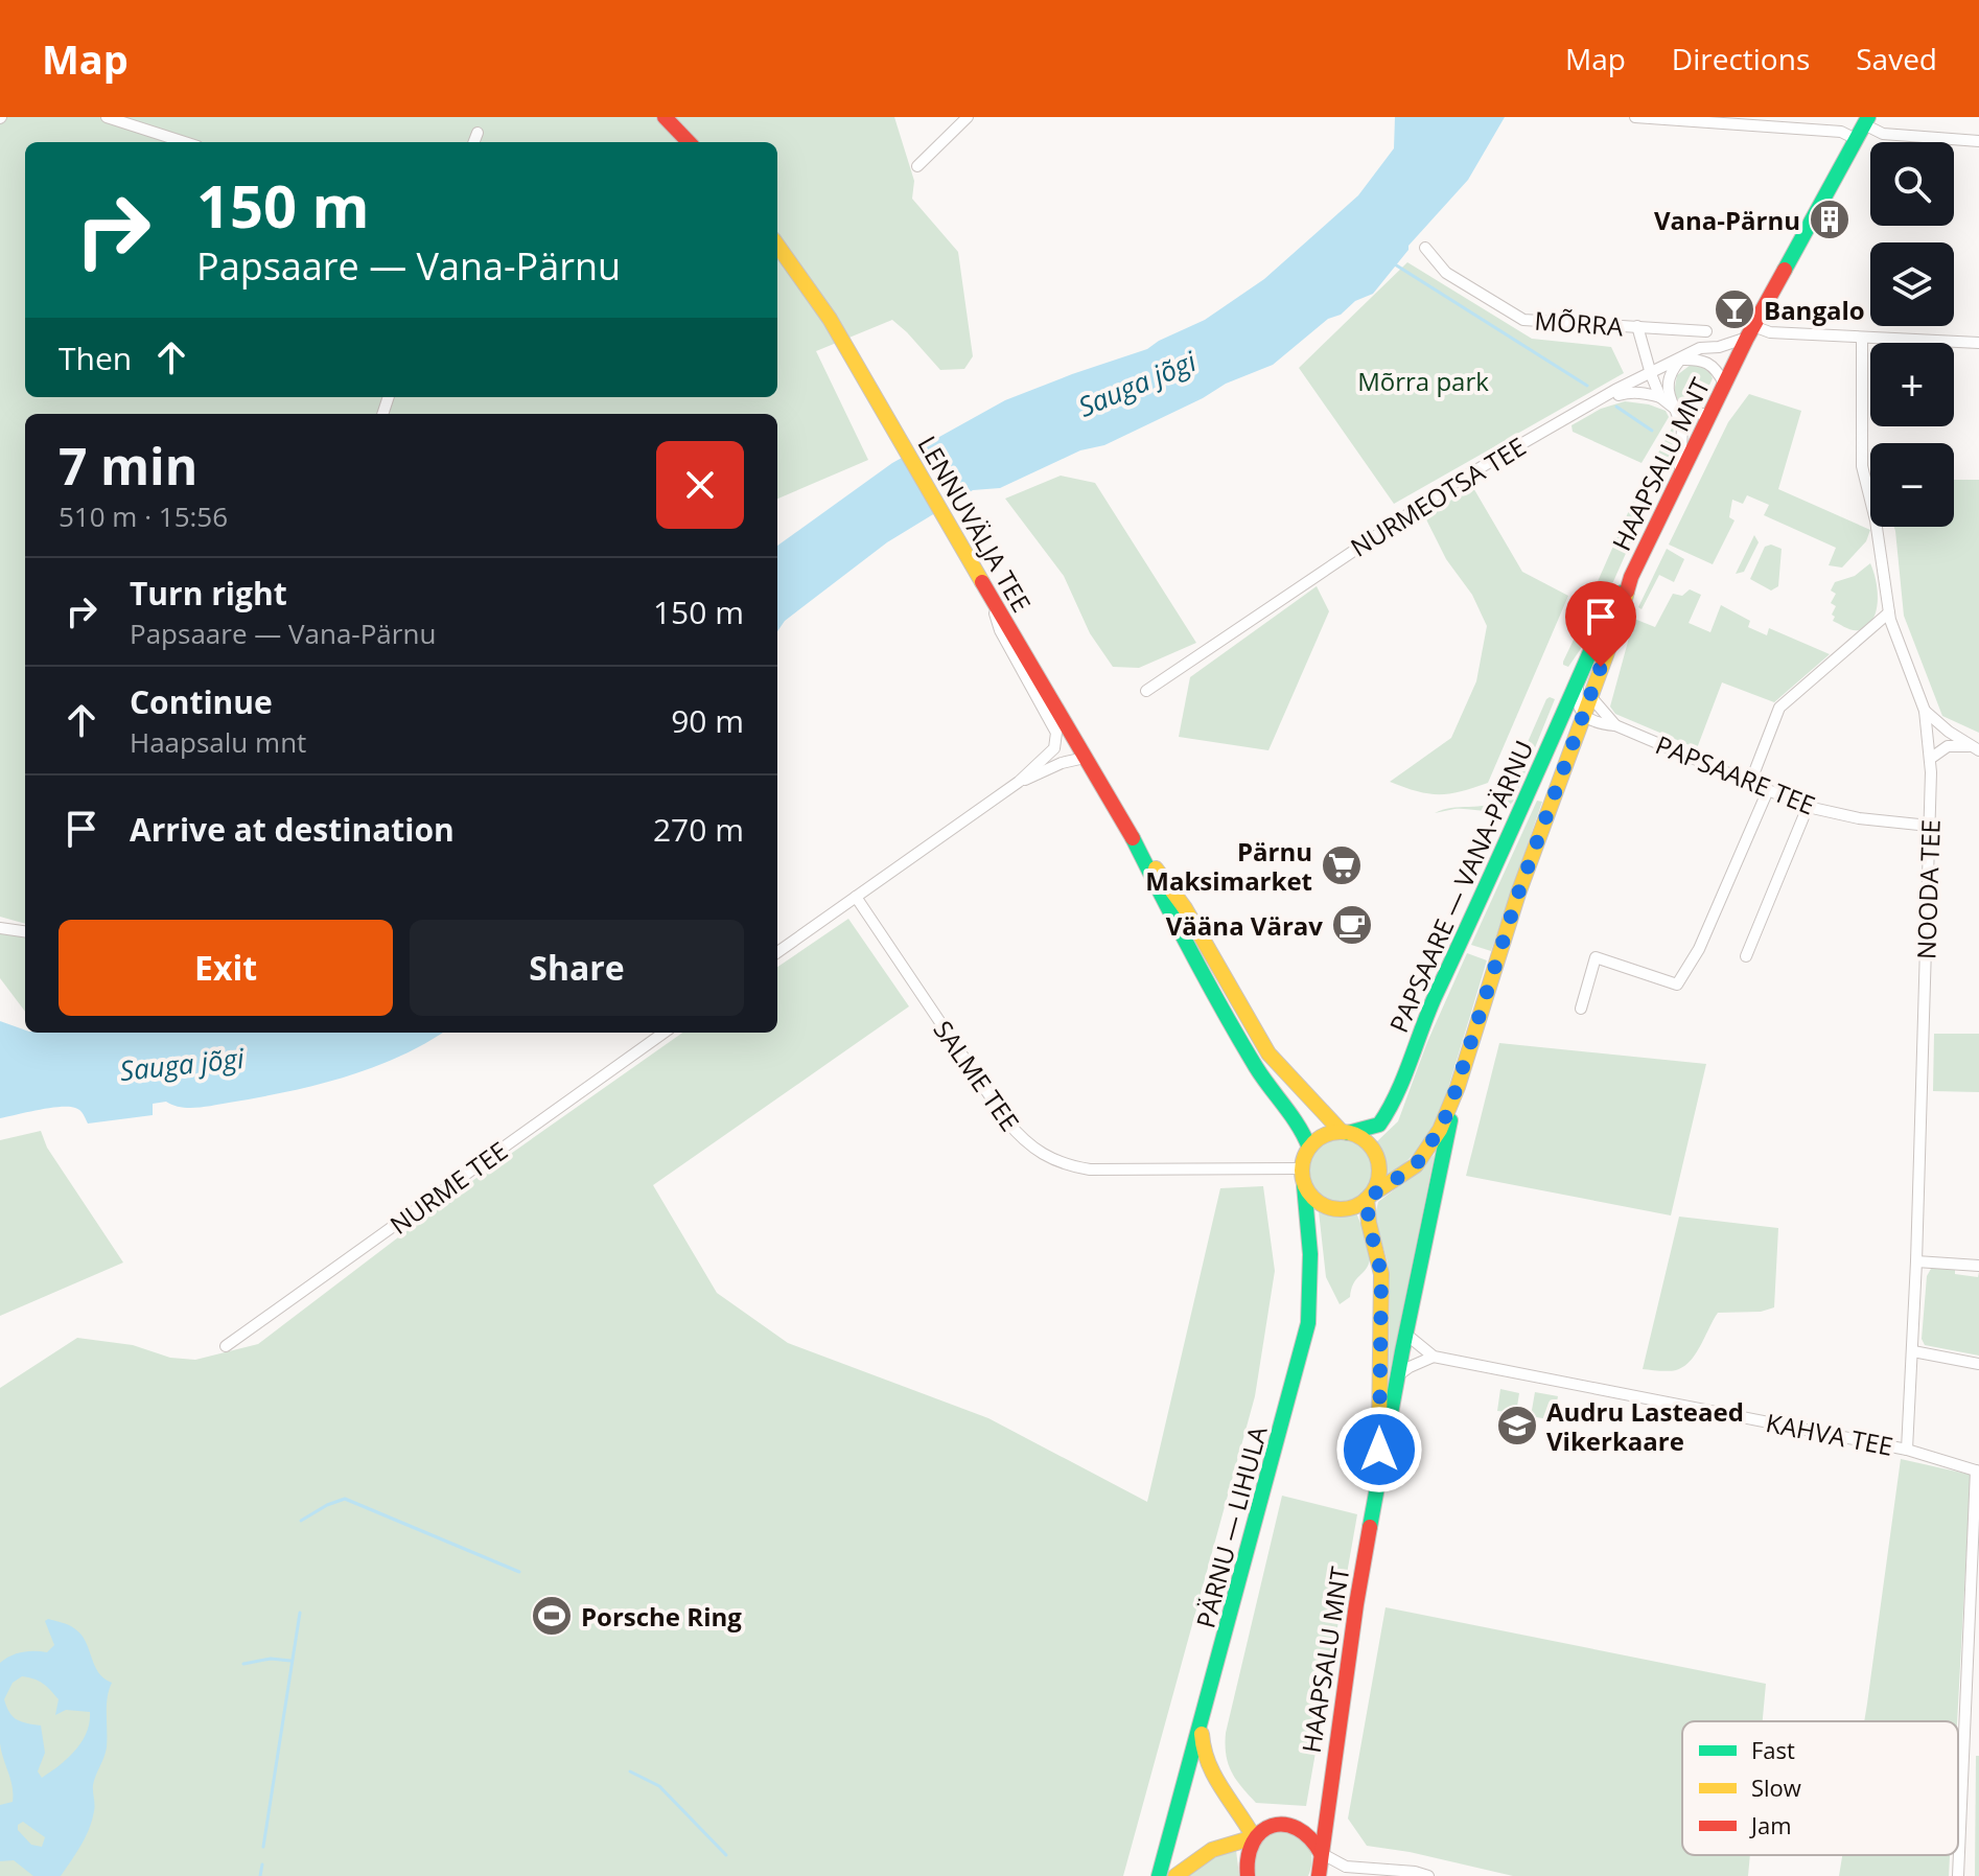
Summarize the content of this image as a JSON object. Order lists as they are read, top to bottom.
{
  "streets": {
    "main road": [
      "HAAPSALU MNT",
      "LENNUVÄLJA TEE",
      "PAPSAARE — VANA-PÄRNU",
      "PÄRNU — LIHULA"
    ],
    "street": [
      "MÕRRA",
      "NURMEOTSA TEE",
      "PAPSAARE TEE",
      "NOODA TEE",
      "SALME TEE",
      "NURME TEE",
      "KAHVA TEE"
    ]
  },
  "crossings": [
    ["HAAPSALU MNT", "NURMEOTSA TEE"],
    ["HAAPSALU MNT", "PAPSAARE TEE"],
    ["HAAPSALU MNT", "PAPSAARE — VANA-PÄRNU"],
    ["LENNUVÄLJA TEE", "PAPSAARE — VANA-PÄRNU"],
    ["LENNUVÄLJA TEE", "SALME TEE"],
    ["LENNUVÄLJA TEE", "PÄRNU — LIHULA"],
    ["PAPSAARE TEE", "NOODA TEE"],
    ["PAPSAARE — VANA-PÄRNU", "SALME TEE"],
    ["PAPSAARE — VANA-PÄRNU", "PÄRNU — LIHULA"],
    ["NOODA TEE", "KAHVA TEE"],
    ["SALME TEE", "PÄRNU — LIHULA"]
  ],
  "water": ["Sauga jõgi"],
  "parks": ["Mõrra park"],
  "places": {
    "building": ["Vana-Pärnu"],
    "bar": ["Bangalo"],
    "supermarket": ["Pärnu Maksimarket"],
    "cafe": ["Vääna Värav"],
    "school or university": ["Audru Lasteaed Vikerkaare"],
    "sports": ["Porsche Ring"]
  },
  "legend": ["Fast", "Slow", "Jam"],
  "page": {
    "header": "Map",
    "nav": ["Map", "Directions", "Saved"],
    "map_buttons": ["+", "−"],
    "turn": ["150 m", "Papsaare — Vana-Pärnu"],
    "then": "Then",
    "heading": ["7 min", "510 m · 15:56"],
    "list": [
      {
        "name": "Turn right",
        "note": "Papsaare — Vana-Pärnu",
        "value": "150 m"
      },
      {
        "name": "Continue",
        "note": "Haapsalu mnt",
        "value": "90 m"
      },
      {
        "name": "Arrive at destination",
        "value": "270 m"
      }
    ],
    "buttons": ["Exit", "Share"]
  }
}
